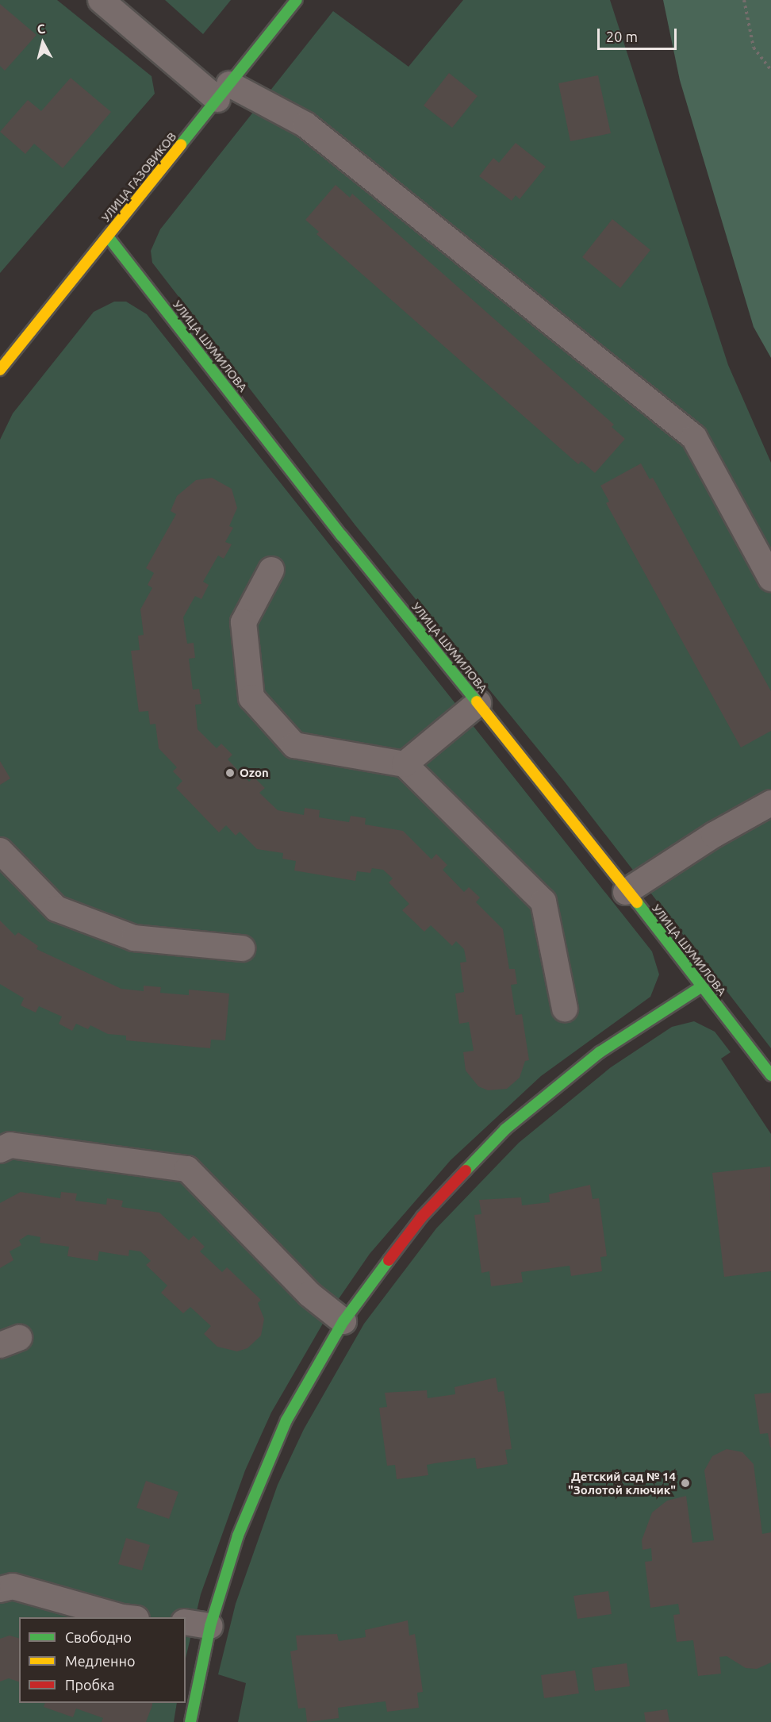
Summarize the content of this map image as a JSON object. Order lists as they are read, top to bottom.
{
  "streets": {
    "street": ["УЛИЦА ГАЗОВИКОВ", "УЛИЦА ШУМИЛОВА"]
  },
  "crossings": [
    ["УЛИЦА ГАЗОВИКОВ", "УЛИЦА ШУМИЛОВА"]
  ],
  "places": ["Ozon", "Детский сад № 14 \"Золотой ключик\""],
  "legend": ["Свободно", "Медленно", "Пробка"],
  "scale_bar": "20 m",
  "north": "top"
}
